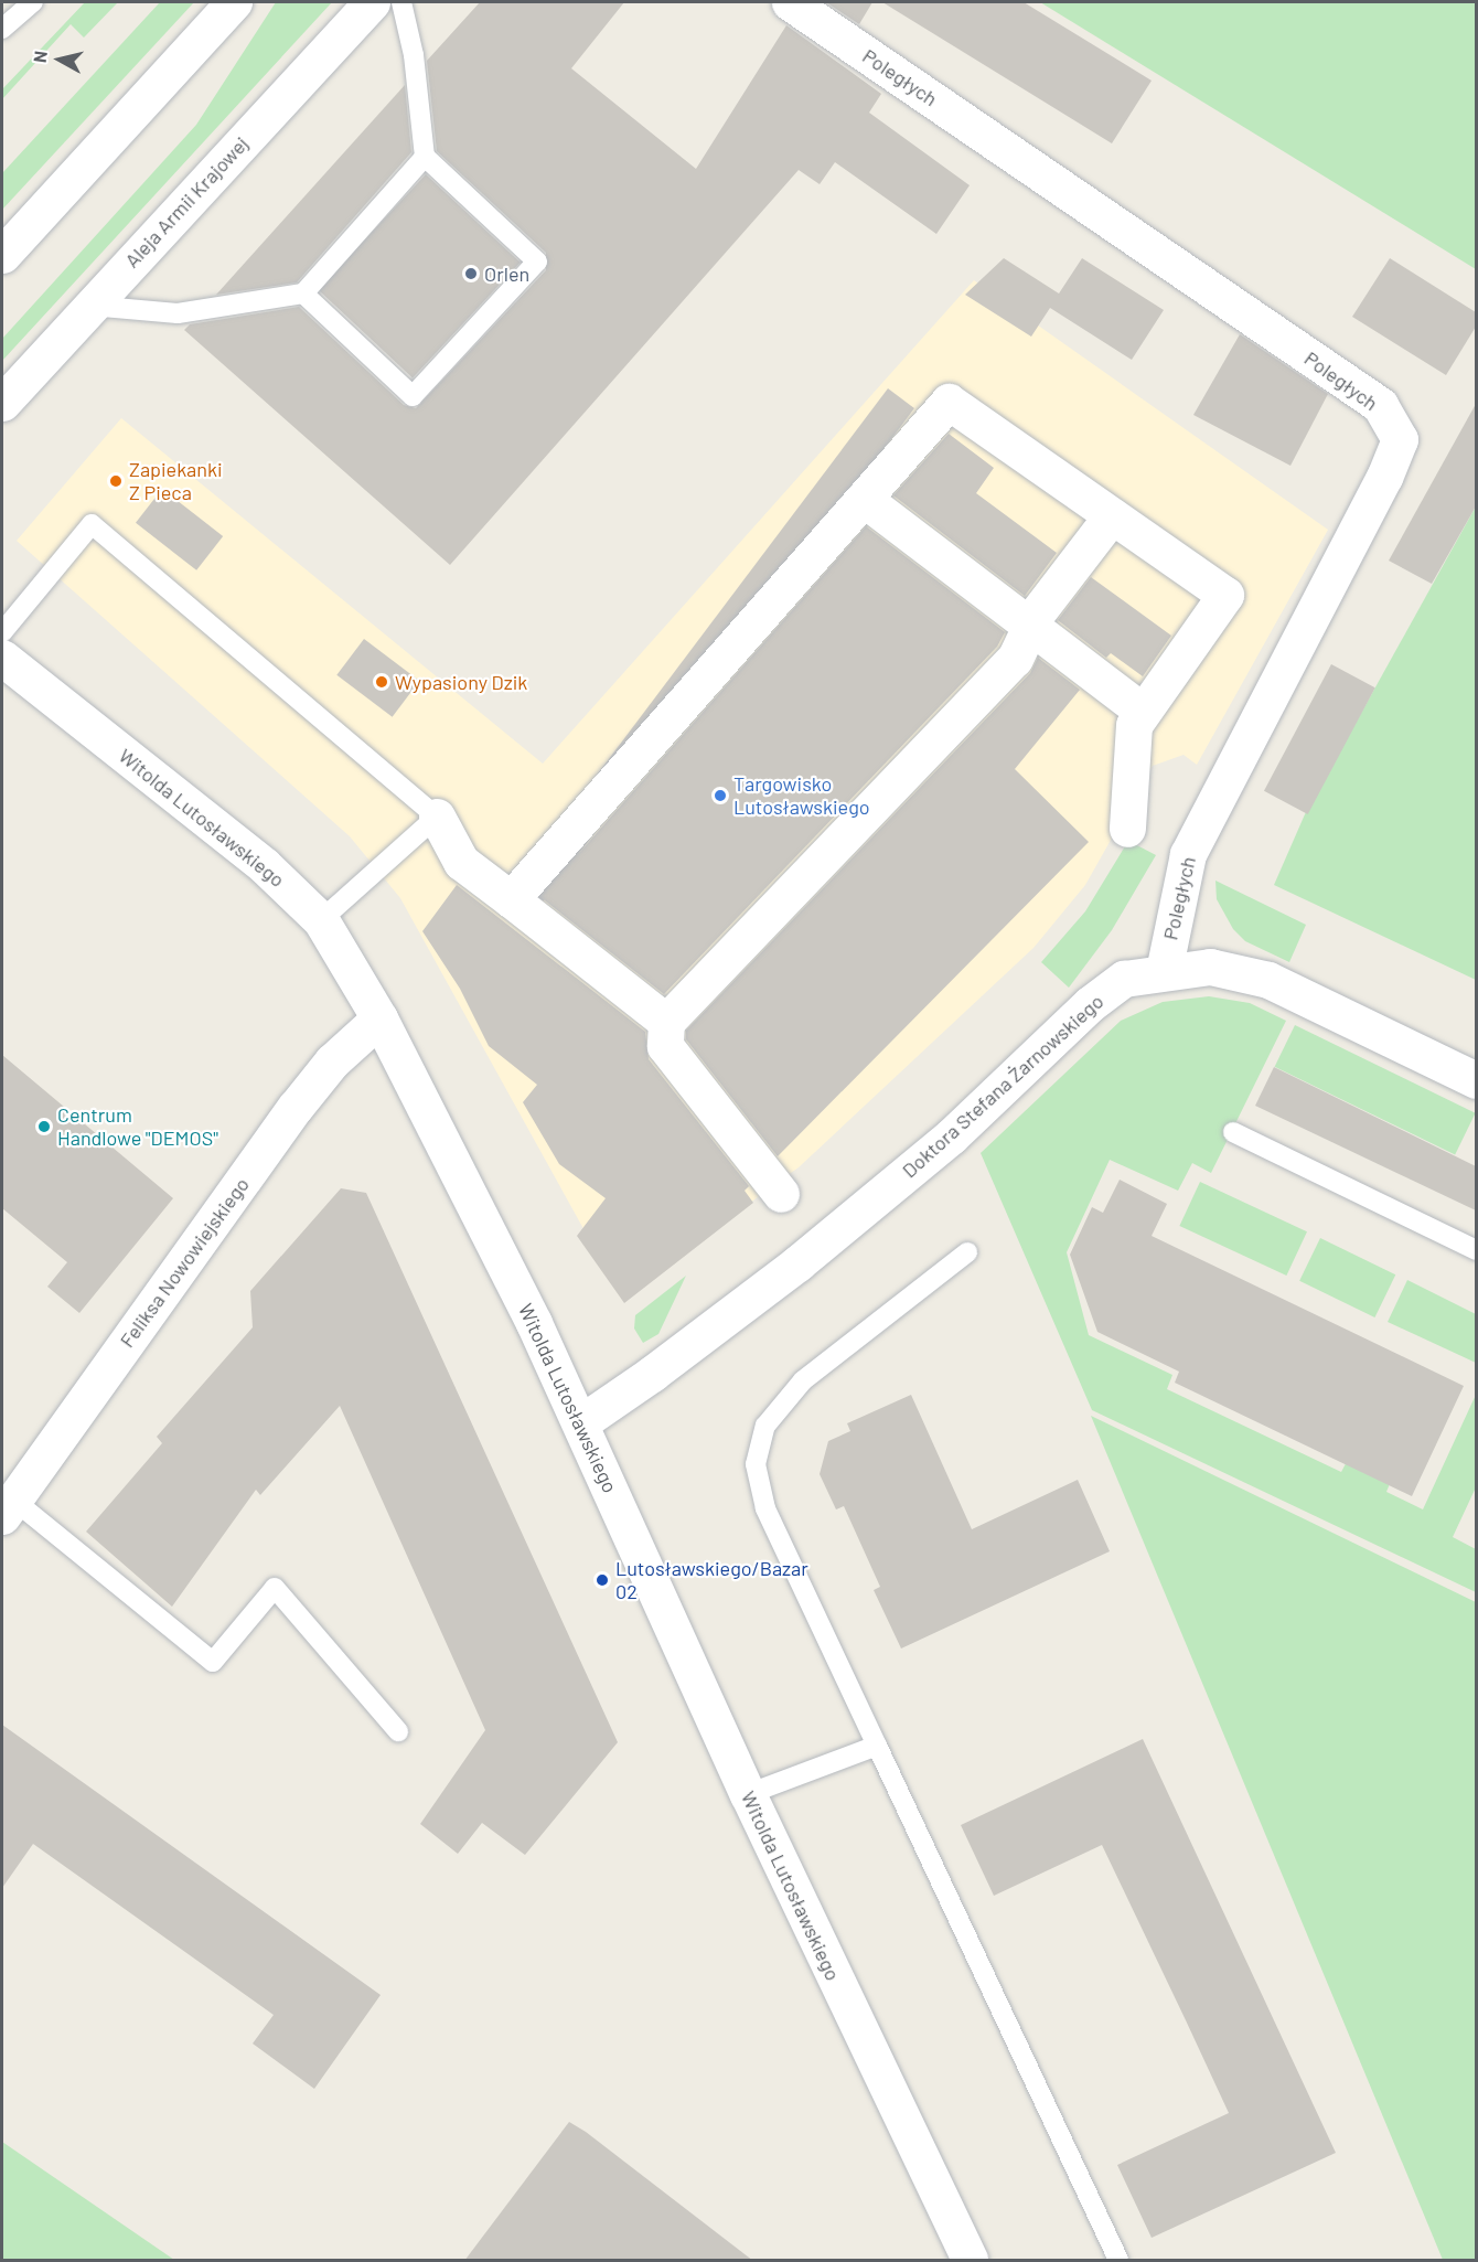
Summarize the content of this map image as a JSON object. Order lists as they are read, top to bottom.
{
  "streets": {
    "street": [
      "Poległych",
      "Aleja Armii Krajowej",
      "Witolda Lutosławskiego",
      "Doktora Stefana Żarnowskiego",
      "Feliksa Nowowiejskiego"
    ]
  },
  "crossings": [
    ["Poległych", "Doktora Stefana Żarnowskiego"],
    ["Witolda Lutosławskiego", "Doktora Stefana Żarnowskiego"],
    ["Witolda Lutosławskiego", "Feliksa Nowowiejskiego"]
  ],
  "places": [
    "Orlen",
    "Zapiekanki Z Pieca",
    "Wypasiony Dzik",
    "Targowisko Lutosławskiego",
    "Centrum Handlowe \"DEMOS\"",
    "Lutosławskiego/Bazar 02"
  ],
  "north": "left"
}
